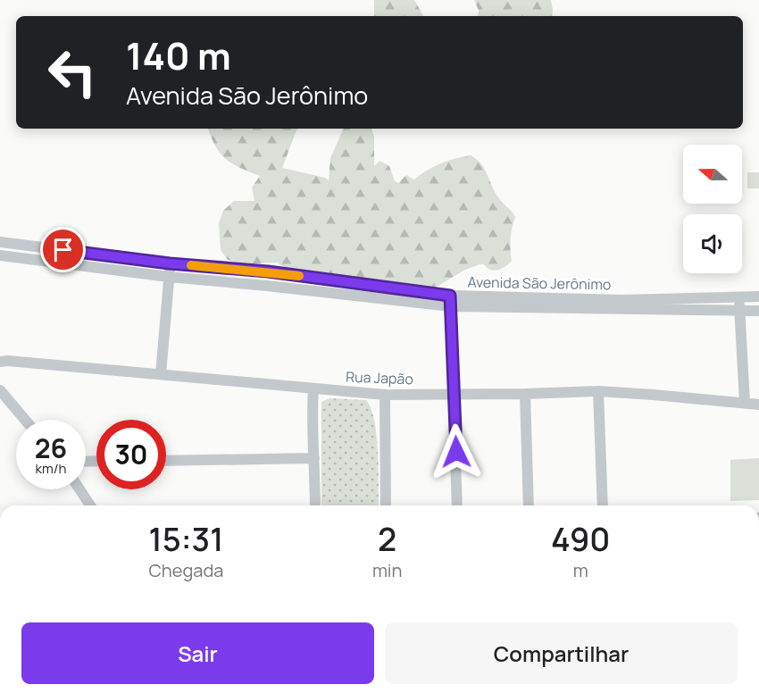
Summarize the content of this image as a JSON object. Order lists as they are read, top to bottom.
{
  "streets": {
    "street": ["Avenida São Jerônimo", "Rua Japão"]
  },
  "north": "left",
  "page": {
    "turn": ["140 m", "Avenida São Jerônimo"],
    "speed": "26 km/h",
    "limit": "30",
    "eta": [
      "15:31",
      "Chegada",
      "2",
      "min",
      "490",
      "m"
    ],
    "buttons": ["Sair", "Compartilhar"]
  }
}
